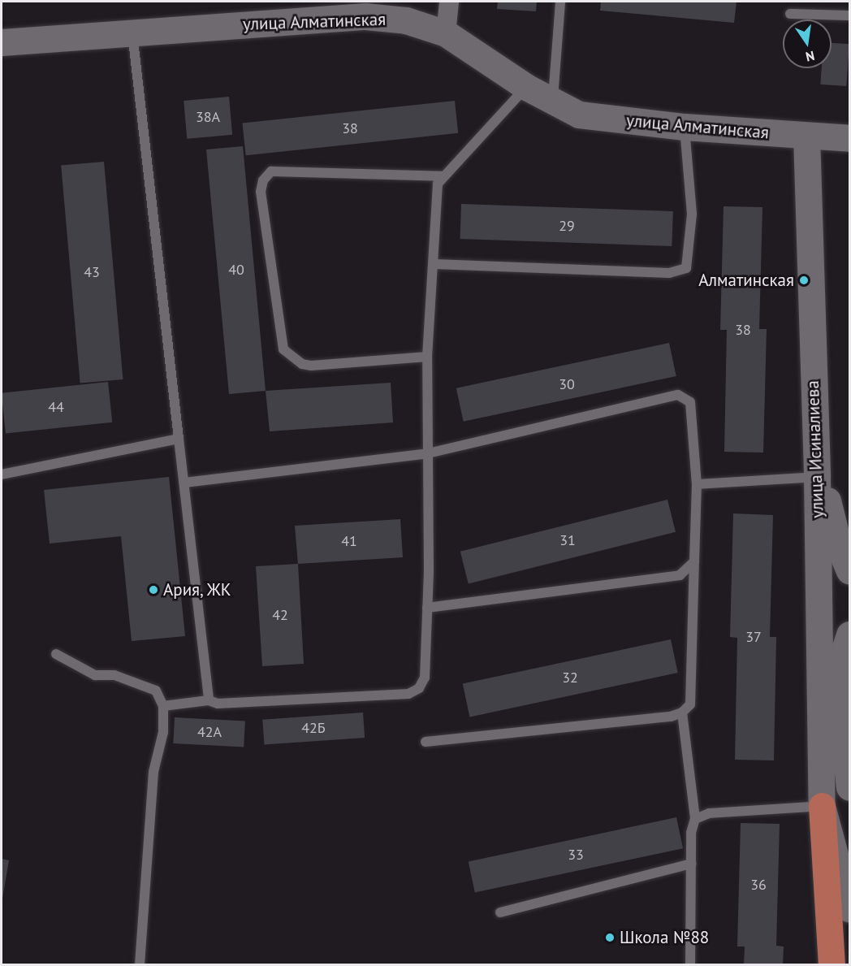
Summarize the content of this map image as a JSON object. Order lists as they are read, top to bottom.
{
  "streets": {
    "street": ["улица Алматинская", "улица Исиналиева"]
  },
  "crossings": [
    ["улица Алматинская", "улица Исиналиева"]
  ],
  "places": ["Алматинская", "Ария, ЖК", "Школа №88"],
  "house_numbers": [
    "38А",
    "38",
    "29",
    "40",
    "43",
    "38",
    "30",
    "44",
    "31",
    "41",
    "42",
    "37",
    "32",
    "42Б",
    "42А",
    "33",
    "36"
  ],
  "north": "bottom"
}
